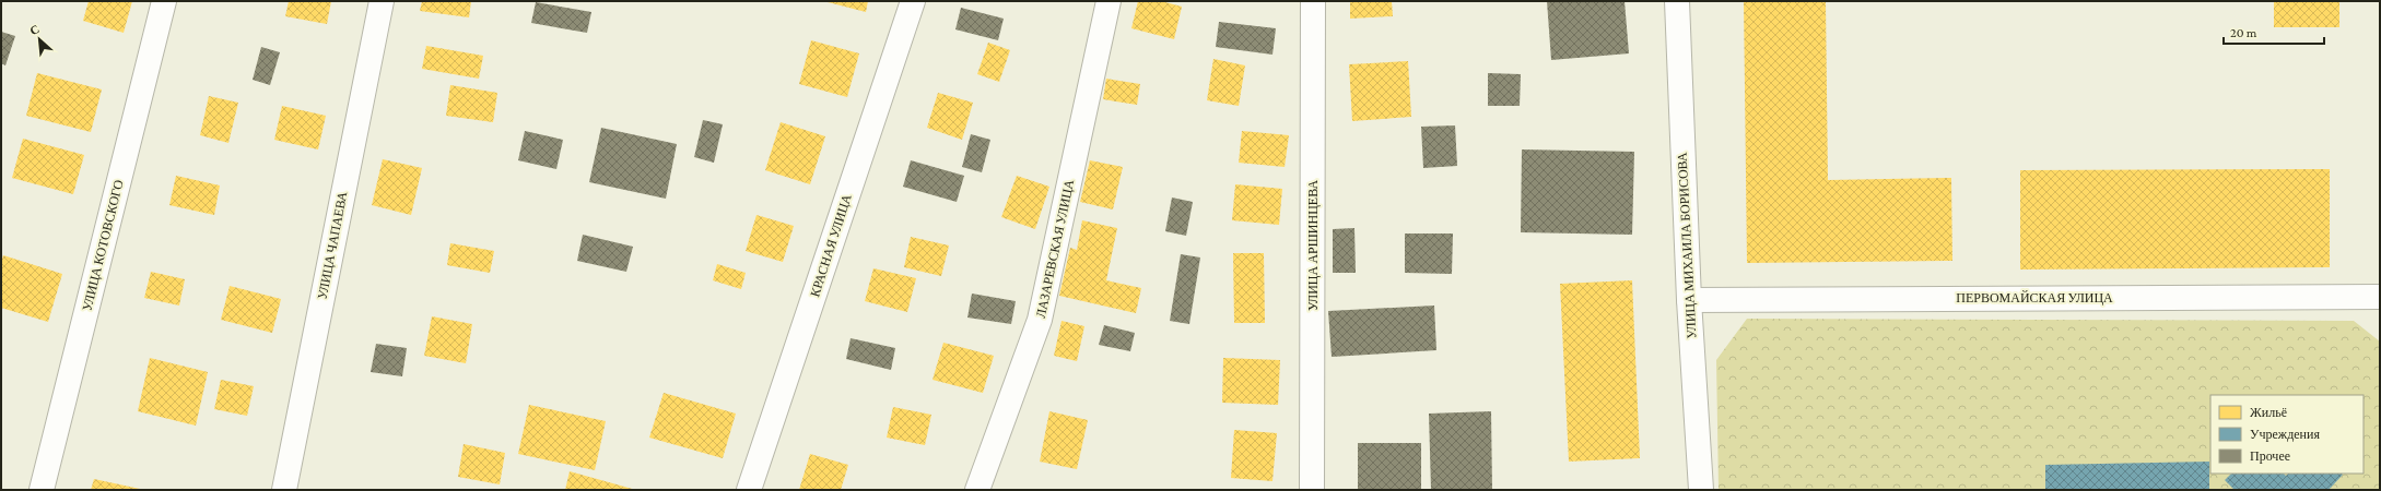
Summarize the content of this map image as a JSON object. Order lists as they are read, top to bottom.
{
  "streets": {
    "street": [
      "УЛИЦА КОТОВСКОГО",
      "УЛИЦА ЧАПАЕВА",
      "КРАСНАЯ УЛИЦА",
      "УЛИЦА АРШИНЦЕВА",
      "УЛИЦА МИХАИЛА БОРИСОВА",
      "ЛАЗАРЕВСКАЯ УЛИЦА",
      "ПЕРВОМАЙСКАЯ УЛИЦА"
    ]
  },
  "crossings": [
    ["УЛИЦА МИХАИЛА БОРИСОВА", "ПЕРВОМАЙСКАЯ УЛИЦА"]
  ],
  "legend": ["Жильё", "Учреждения", "Прочее"],
  "scale_bar": "20 m",
  "north": "top left"
}
